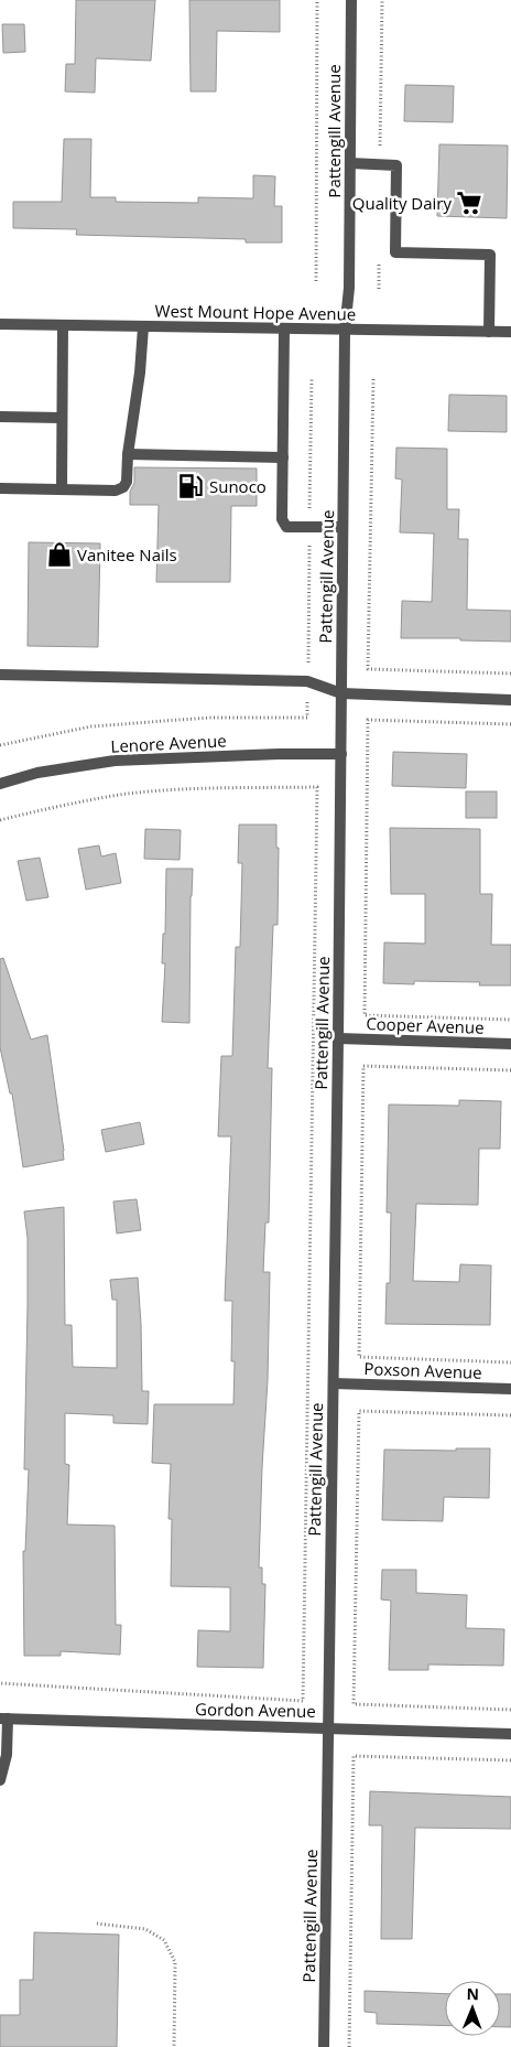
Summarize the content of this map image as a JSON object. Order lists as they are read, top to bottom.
{
  "streets": {
    "street": [
      "Pattengill Avenue",
      "West Mount Hope Avenue",
      "Lenore Avenue",
      "Cooper Avenue",
      "Poxson Avenue",
      "Gordon Avenue"
    ]
  },
  "crossings": [
    ["Pattengill Avenue", "West Mount Hope Avenue"],
    ["Pattengill Avenue", "Lenore Avenue"],
    ["Pattengill Avenue", "Cooper Avenue"],
    ["Pattengill Avenue", "Poxson Avenue"],
    ["Pattengill Avenue", "Gordon Avenue"]
  ],
  "places": {
    "supermarket": ["Quality Dairy"],
    "fuel station": ["Sunoco"],
    "shop": ["Vanitee Nails"]
  },
  "north": "top"
}
